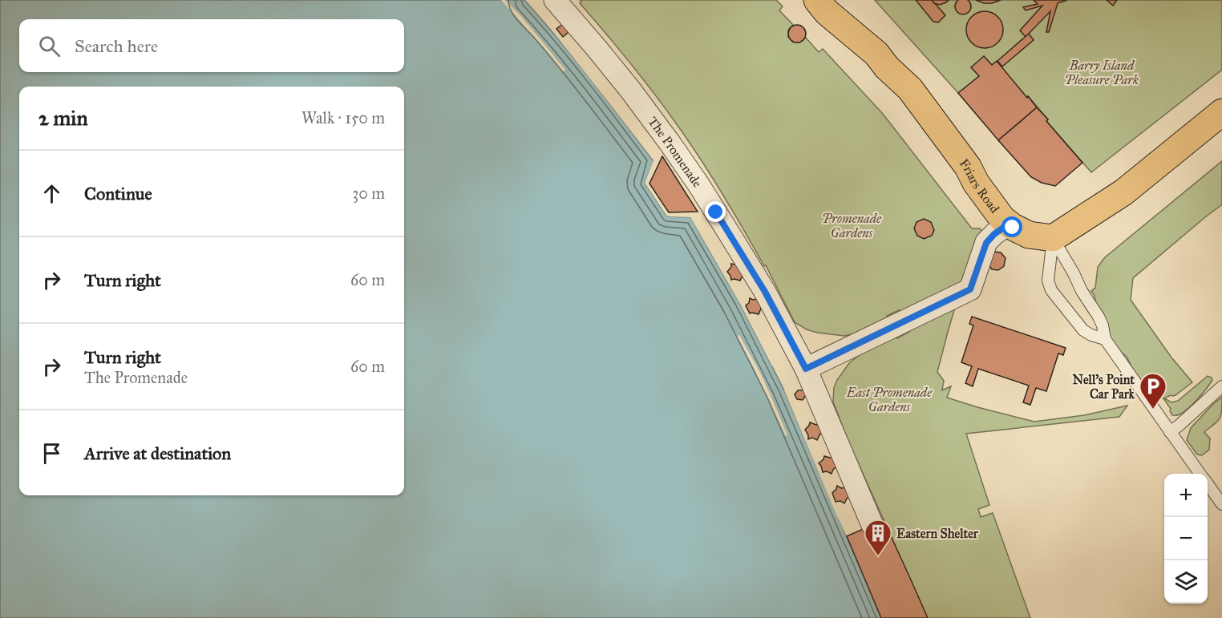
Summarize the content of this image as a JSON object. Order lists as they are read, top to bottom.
{
  "streets": {
    "main road": ["Friars Road"],
    "street": ["The Promenade"]
  },
  "parks": ["Barry Island Pleasure Park", "Promenade Gardens", "East Promenade Gardens"],
  "places": {
    "parking": ["Nell's Point Car Park"],
    "building": ["Eastern Shelter"]
  },
  "page": {
    "search": "Search here",
    "heading": ["2 min", "Walk · 150 m"],
    "list": [
      ["Continue", "30 m"],
      ["Turn right", "60 m"],
      ["Turn right", "The Promenade", "60 m"],
      "Arrive at destination"
    ],
    "map_buttons": ["+", "−"]
  }
}
